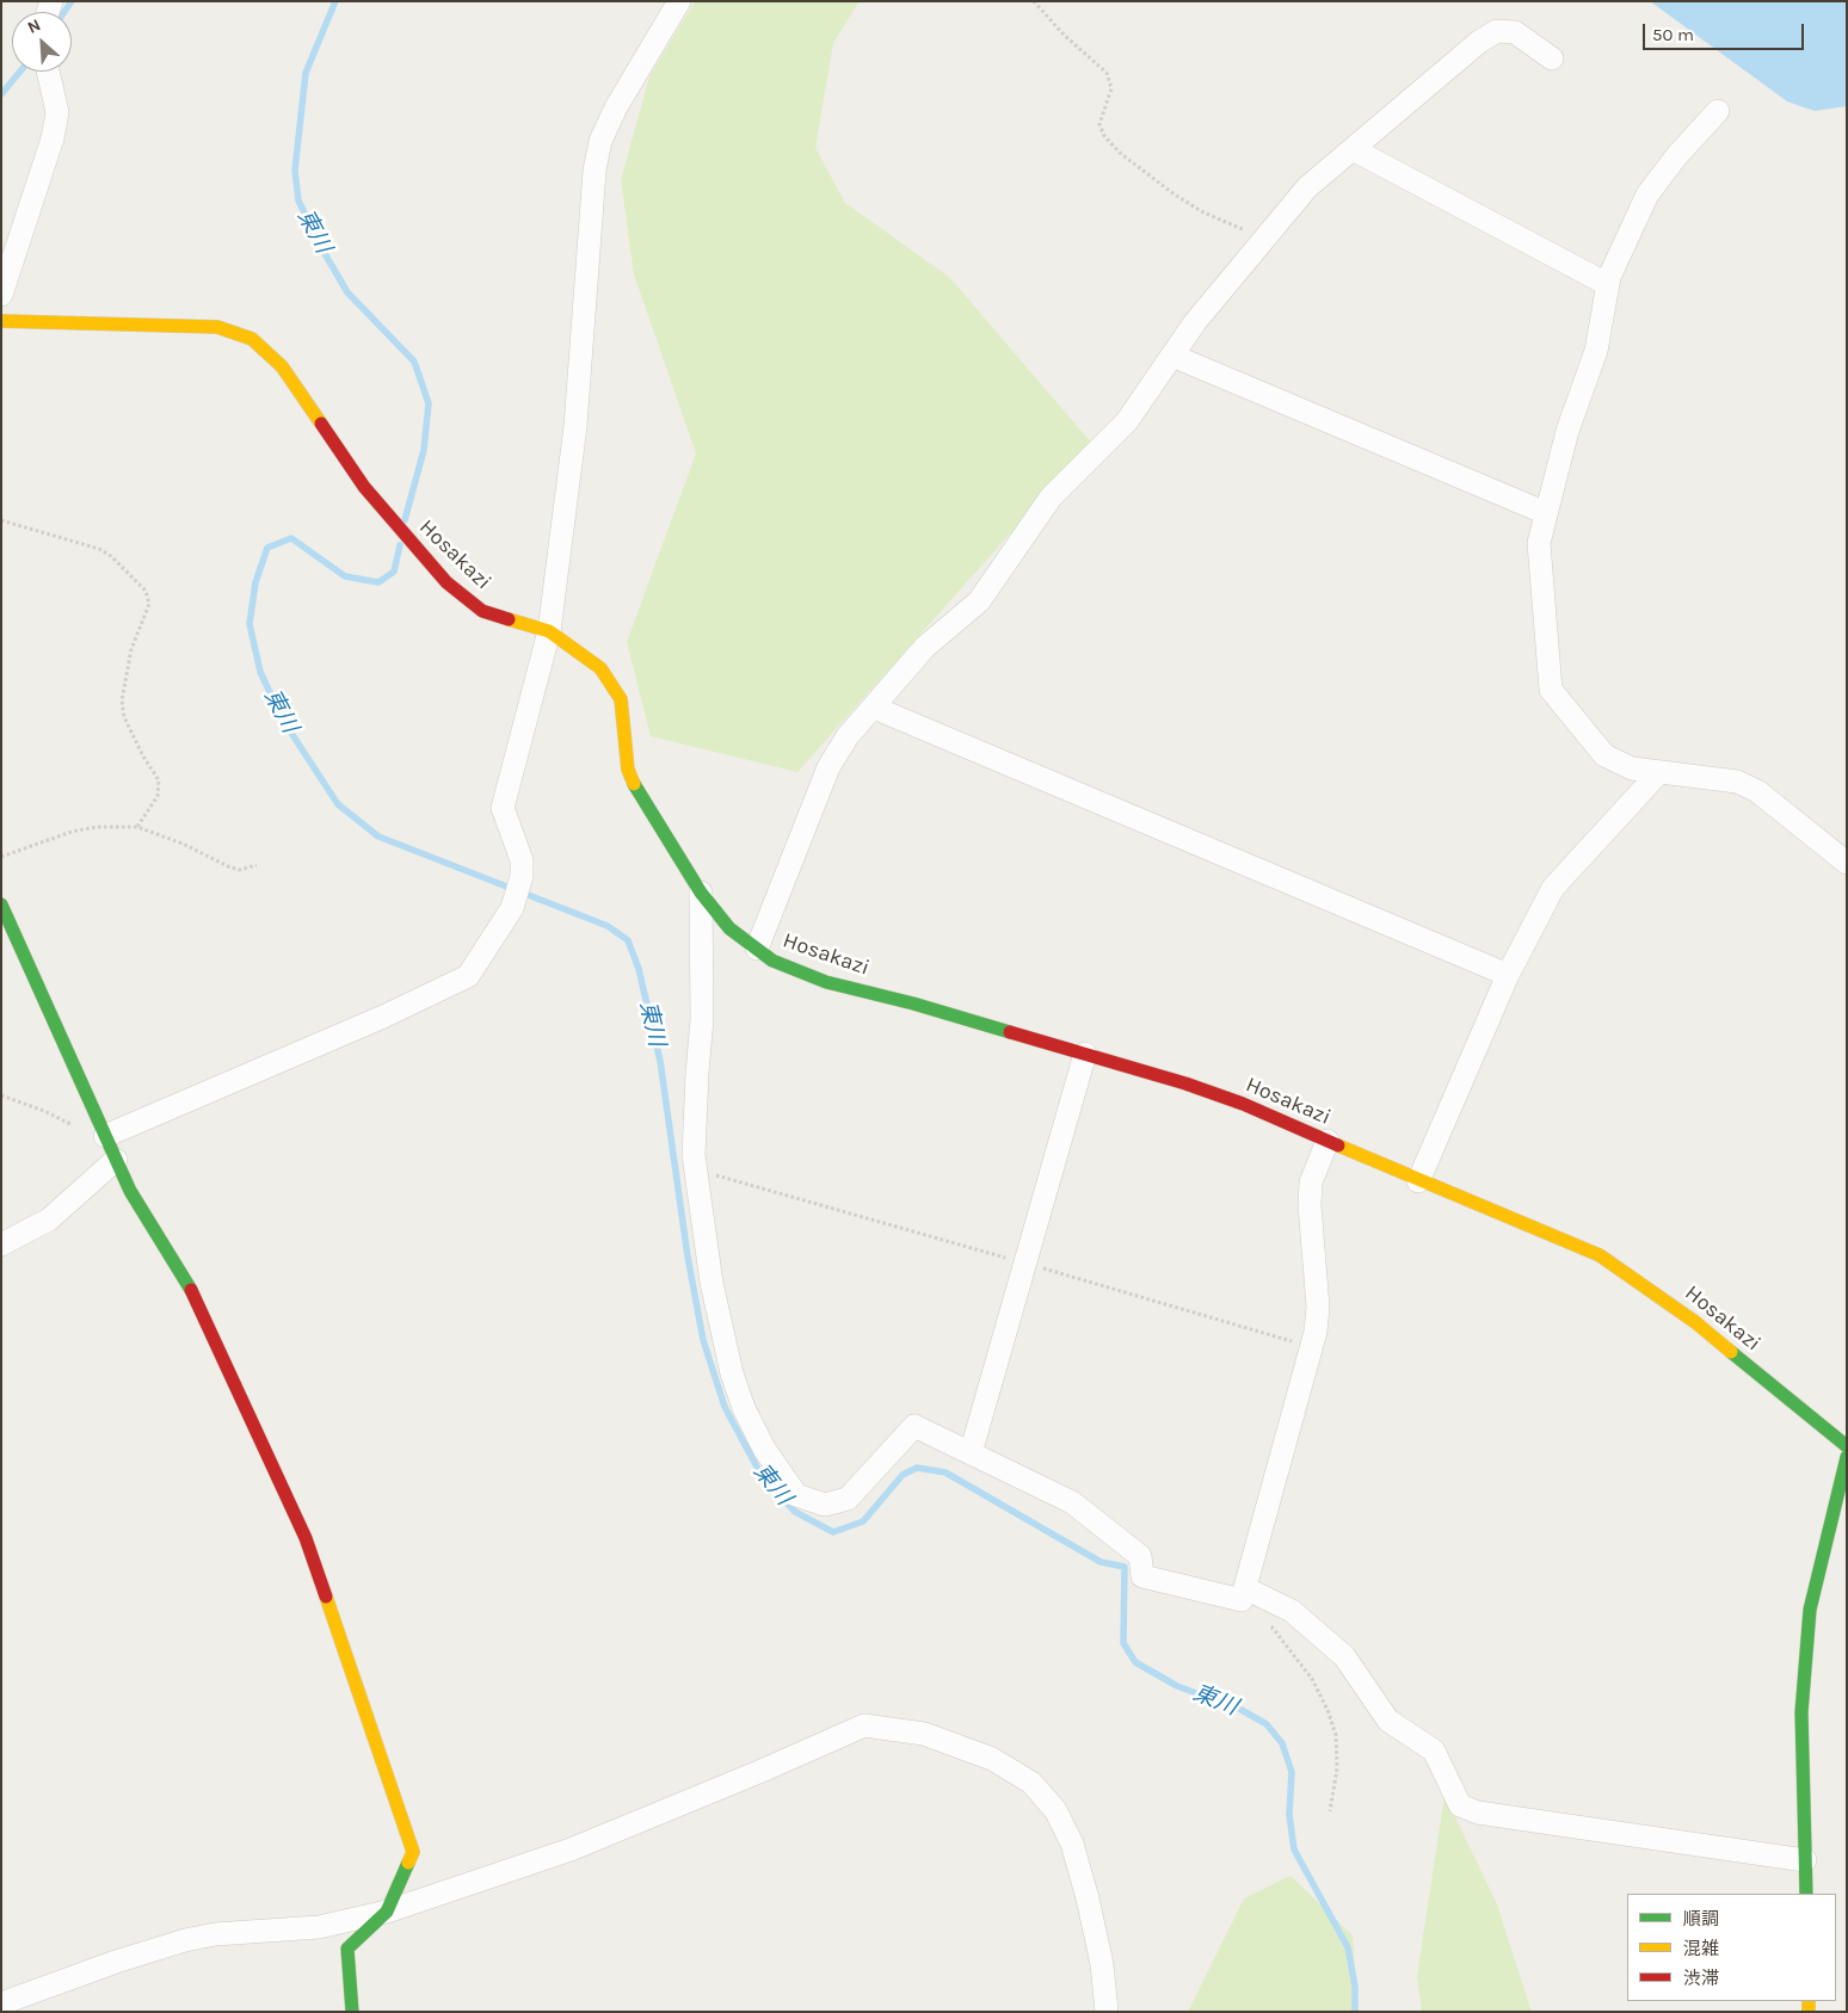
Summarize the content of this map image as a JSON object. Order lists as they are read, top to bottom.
{
  "streets": {
    "main road": ["Hosakazi"]
  },
  "water": ["東川"],
  "legend": ["順調", "混雑", "渋滞"],
  "scale_bar": "50 m",
  "north": "top left"
}
